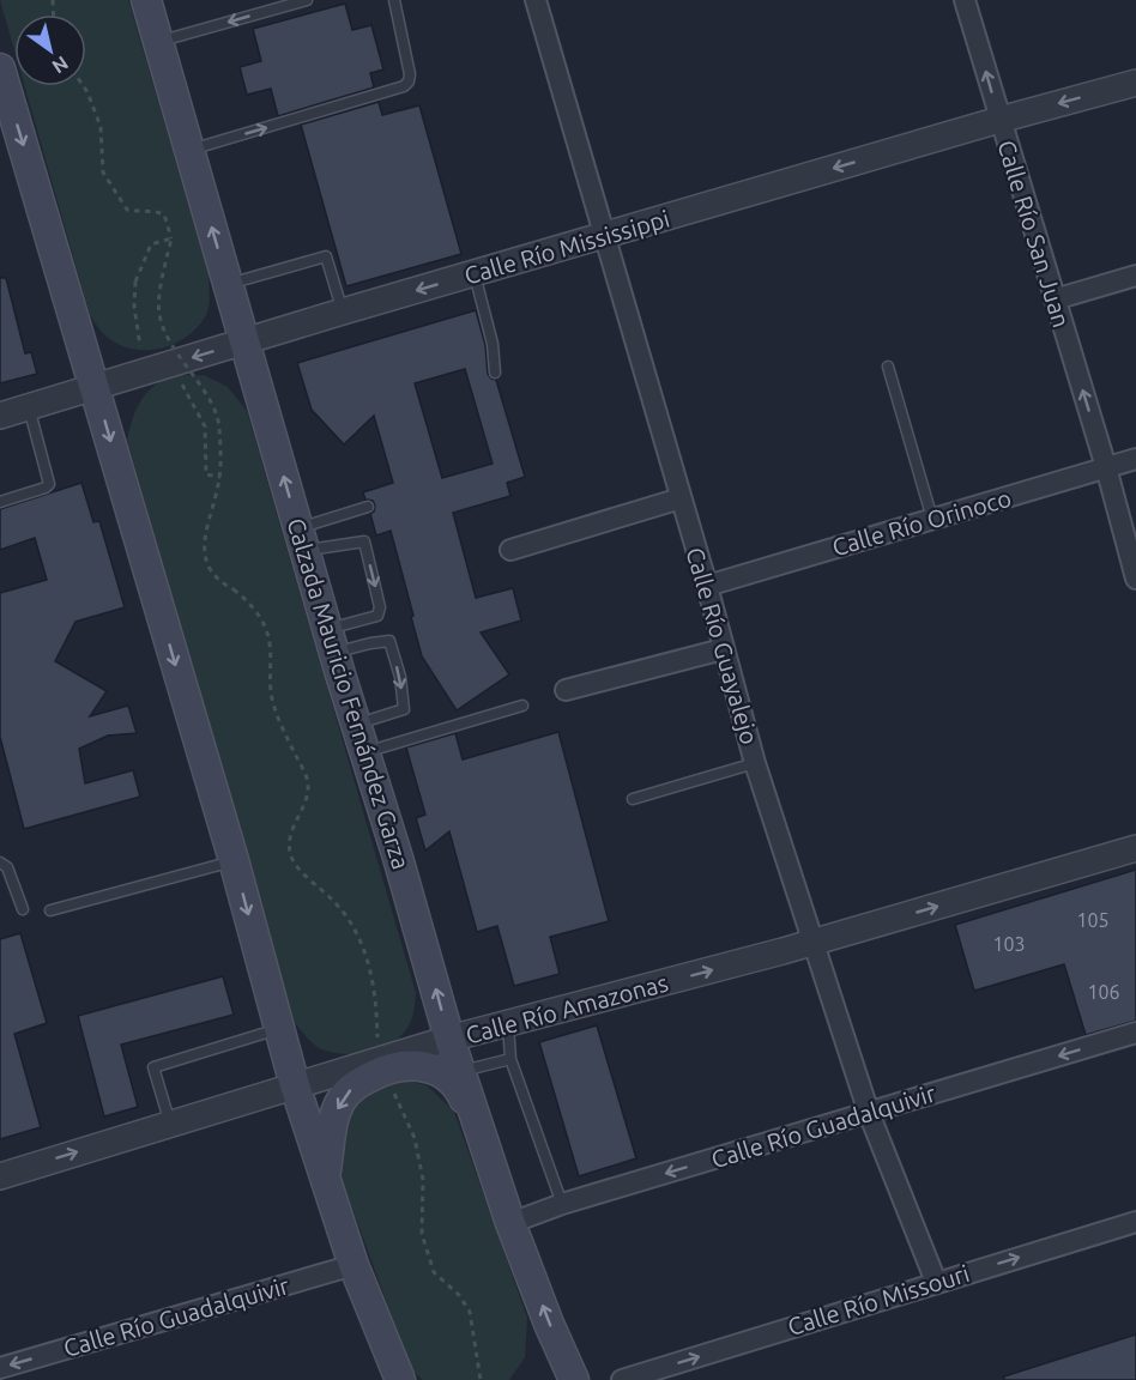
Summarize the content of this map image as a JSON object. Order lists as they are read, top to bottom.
{
  "streets": {
    "main road": ["Calzada Mauricio Fernández Garza"],
    "street": [
      "Calle Río San Juan",
      "Calle Río Mississippi",
      "Calle Río Orinoco",
      "Calle Río Guayalejo",
      "Calle Río Amazonas",
      "Calle Río Guadalquivir",
      "Calle Río Missouri"
    ]
  },
  "crossings": [
    ["Calle Río San Juan", "Calle Río Mississippi"],
    ["Calle Río San Juan", "Calle Río Orinoco"],
    ["Calle Río Mississippi", "Calle Río Guayalejo"],
    ["Calle Río Mississippi", "Calzada Mauricio Fernández Garza"],
    ["Calle Río Orinoco", "Calle Río Guayalejo"],
    ["Calle Río Guayalejo", "Calle Río Amazonas"],
    ["Calle Río Guayalejo", "Calle Río Guadalquivir"],
    ["Calle Río Guayalejo", "Calle Río Missouri"],
    ["Calzada Mauricio Fernández Garza", "Calle Río Amazonas"],
    ["Calzada Mauricio Fernández Garza", "Calle Río Guadalquivir"]
  ],
  "one_way": [
    "Calle Río San Juan",
    "Calle Río Mississippi",
    "Calle Río Amazonas",
    "Calle Río Guadalquivir",
    "Calle Río Missouri"
  ],
  "house_numbers": ["105", "103", "106"],
  "north": "bottom right"
}
